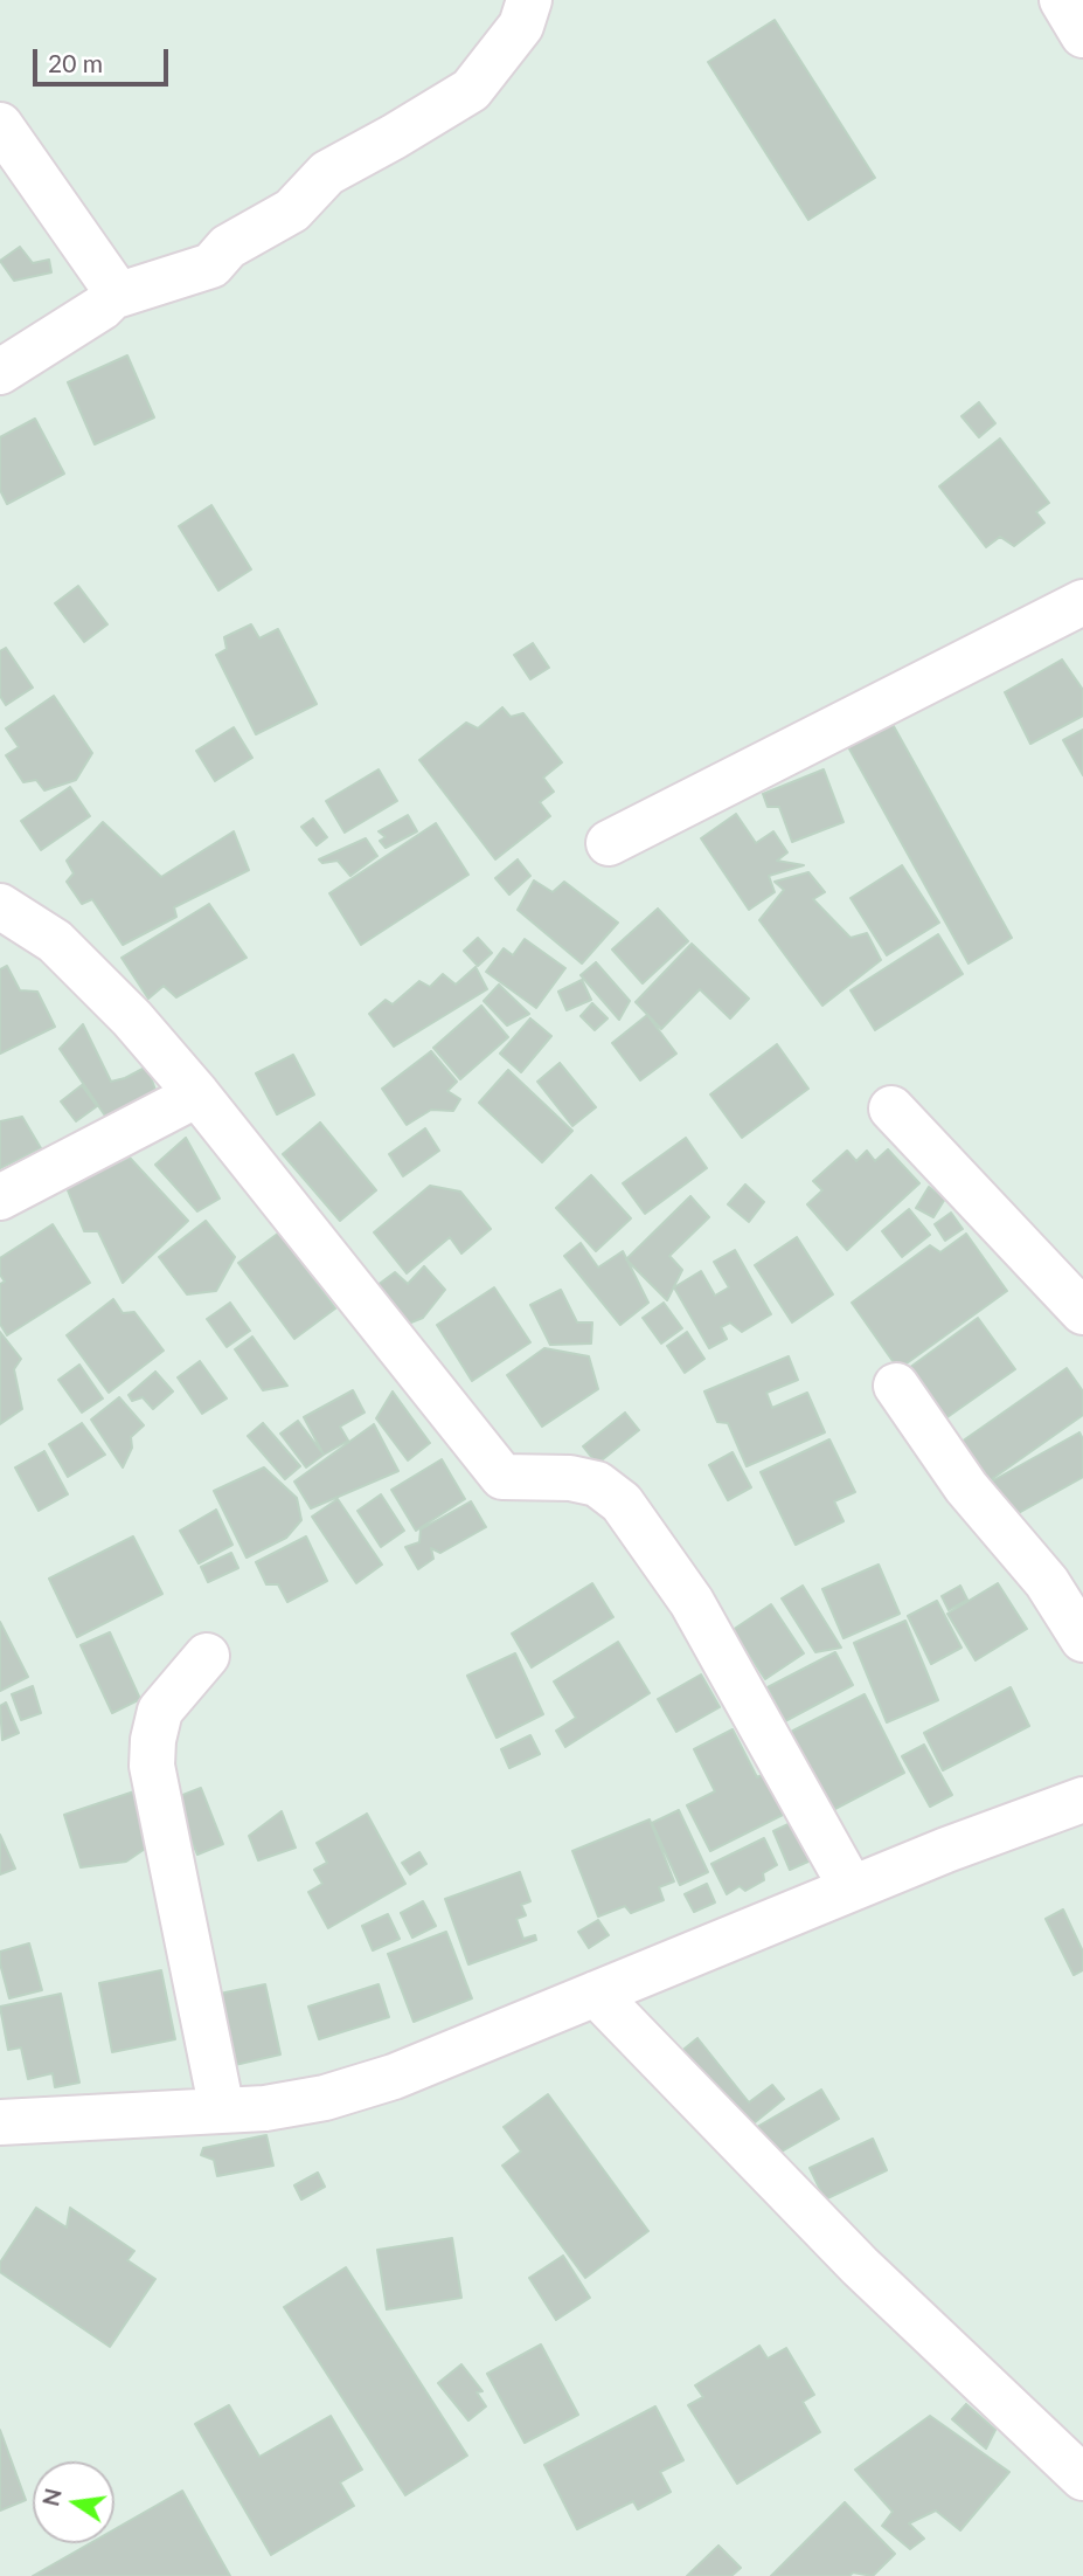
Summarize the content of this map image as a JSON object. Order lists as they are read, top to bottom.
{
  "scale_bar": "20 m",
  "north": "left"
}
